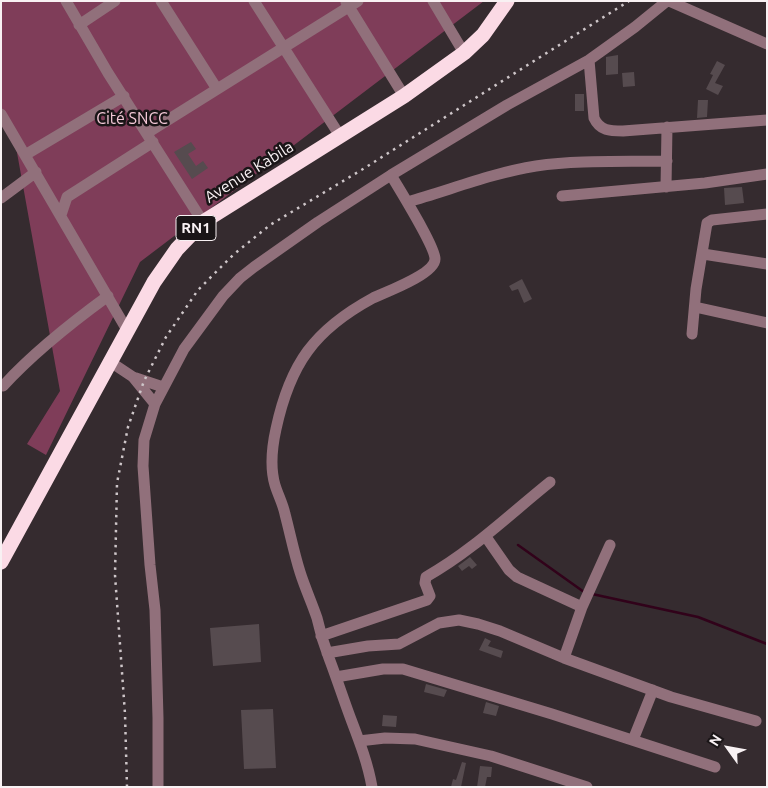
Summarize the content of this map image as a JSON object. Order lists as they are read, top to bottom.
{
  "streets": {
    "highway": ["Avenue Kabila", "RN1"]
  },
  "parks": ["Cité SNCC"],
  "north": "top left"
}
